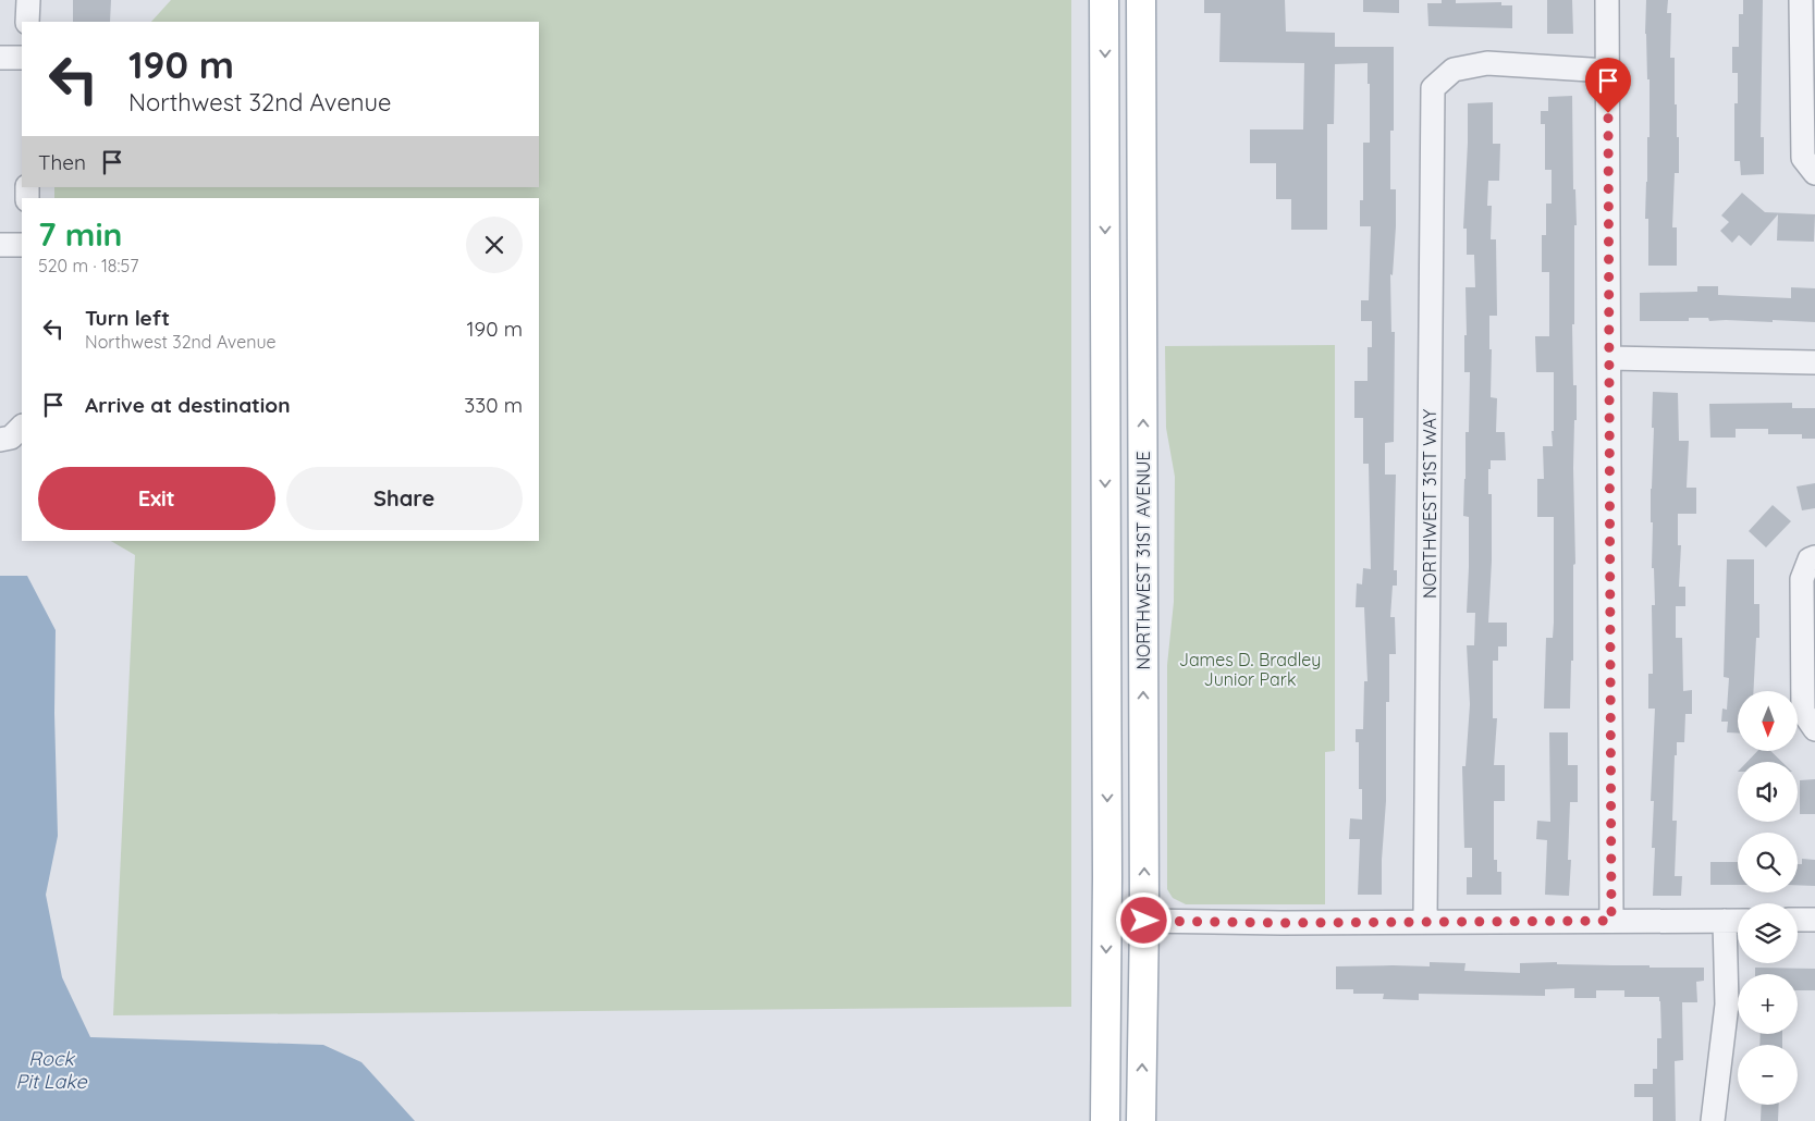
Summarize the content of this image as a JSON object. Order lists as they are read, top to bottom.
{
  "streets": {
    "main road": ["NORTHWEST 31ST AVENUE"],
    "street": ["NORTHWEST 31ST WAY"]
  },
  "water": ["Rock Pit Lake"],
  "parks": ["James D. Bradley Junior Park"],
  "north": "bottom",
  "page": {
    "turn": ["190 m", "Northwest 32nd Avenue"],
    "then": "Then",
    "heading": ["7 min", "520 m · 18:57"],
    "list": [
      {
        "name": "Turn left",
        "note": "Northwest 32nd Avenue",
        "value": "190 m"
      },
      {
        "name": "Arrive at destination",
        "value": "330 m"
      }
    ],
    "buttons": ["Exit", "Share"],
    "map_buttons": ["+", "−"]
  }
}
